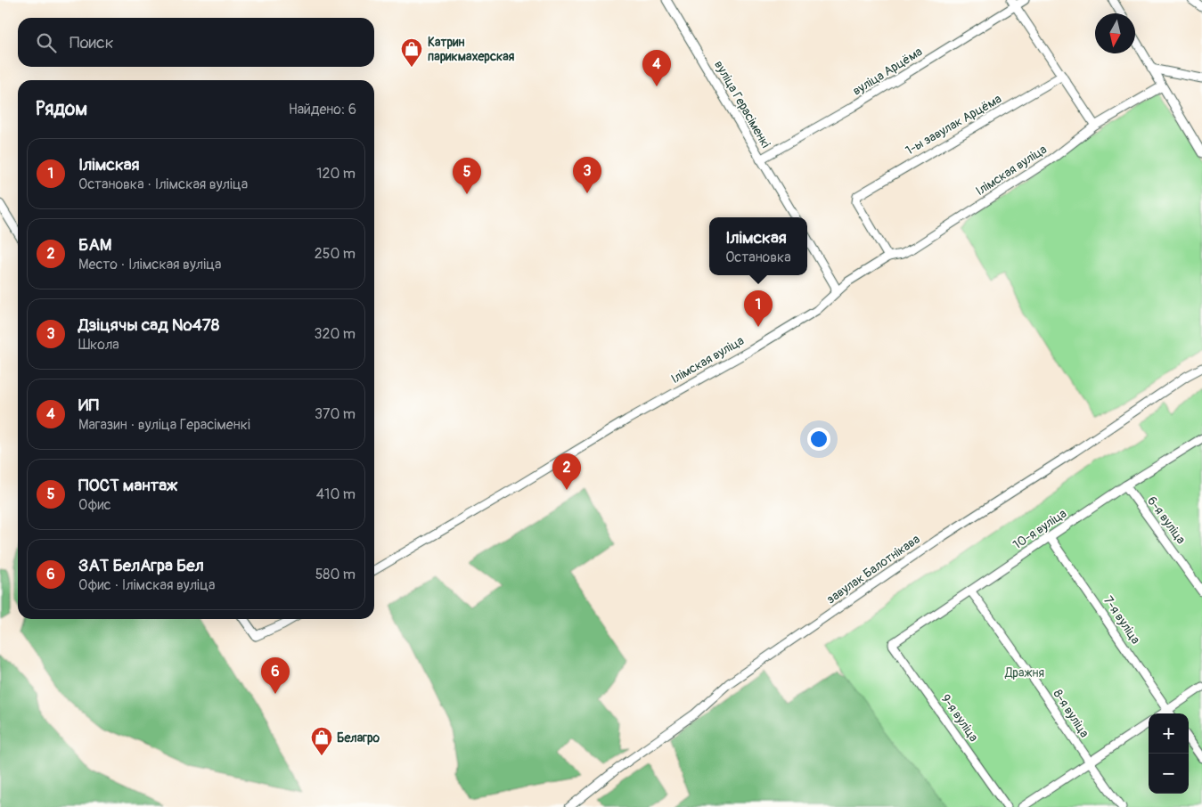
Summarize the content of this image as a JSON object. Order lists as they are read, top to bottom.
{
  "streets": {
    "street": [
      "вуліца Арцёма",
      "вуліца Герасіменкі",
      "1-ы завулак Арцёма",
      "Ілімская вуліца",
      "6-я вуліца",
      "10-я вуліца",
      "завулак Балотнікава",
      "7-я вуліца",
      "8-я вуліца",
      "9-я вуліца"
    ]
  },
  "crossings": [
    ["вуліца Арцёма", "вуліца Герасіменкі"],
    ["1-ы завулак Арцёма", "Ілімская вуліца"],
    ["6-я вуліца", "10-я вуліца"],
    ["10-я вуліца", "7-я вуліца"],
    ["10-я вуліца", "8-я вуліца"],
    ["10-я вуліца", "9-я вуліца"]
  ],
  "parks": ["Дражня"],
  "places": {
    "shop": ["Катрин парикмахерская", "Белагро"]
  },
  "north": "bottom",
  "page": {
    "search": "Поиск",
    "pins": [
      "4",
      "3",
      "5",
      "1",
      "2",
      "6"
    ],
    "heading": ["Рядом", "Найдено: 6"],
    "list": [
      {
        "mark": "1",
        "name": "Ілімская",
        "note": "Остановка · Ілімская вуліца",
        "value": "120 m"
      },
      {
        "mark": "2",
        "name": "БАМ",
        "note": "Место · Ілімская вуліца",
        "value": "250 m"
      },
      {
        "mark": "3",
        "name": "Дзіцячы сад №478",
        "note": "Школа",
        "value": "320 m"
      },
      {
        "mark": "4",
        "name": "ИП",
        "note": "Магазин · вуліца Герасіменкі",
        "value": "370 m"
      },
      {
        "mark": "5",
        "name": "ПОСТ мантаж",
        "note": "Офис",
        "value": "410 m"
      },
      {
        "mark": "6",
        "name": "ЗАТ БелАгра Бел",
        "note": "Офис · Ілімская вуліца",
        "value": "580 m"
      }
    ],
    "popup": ["Ілімская", "Остановка"],
    "map_buttons": ["+", "−"]
  }
}
